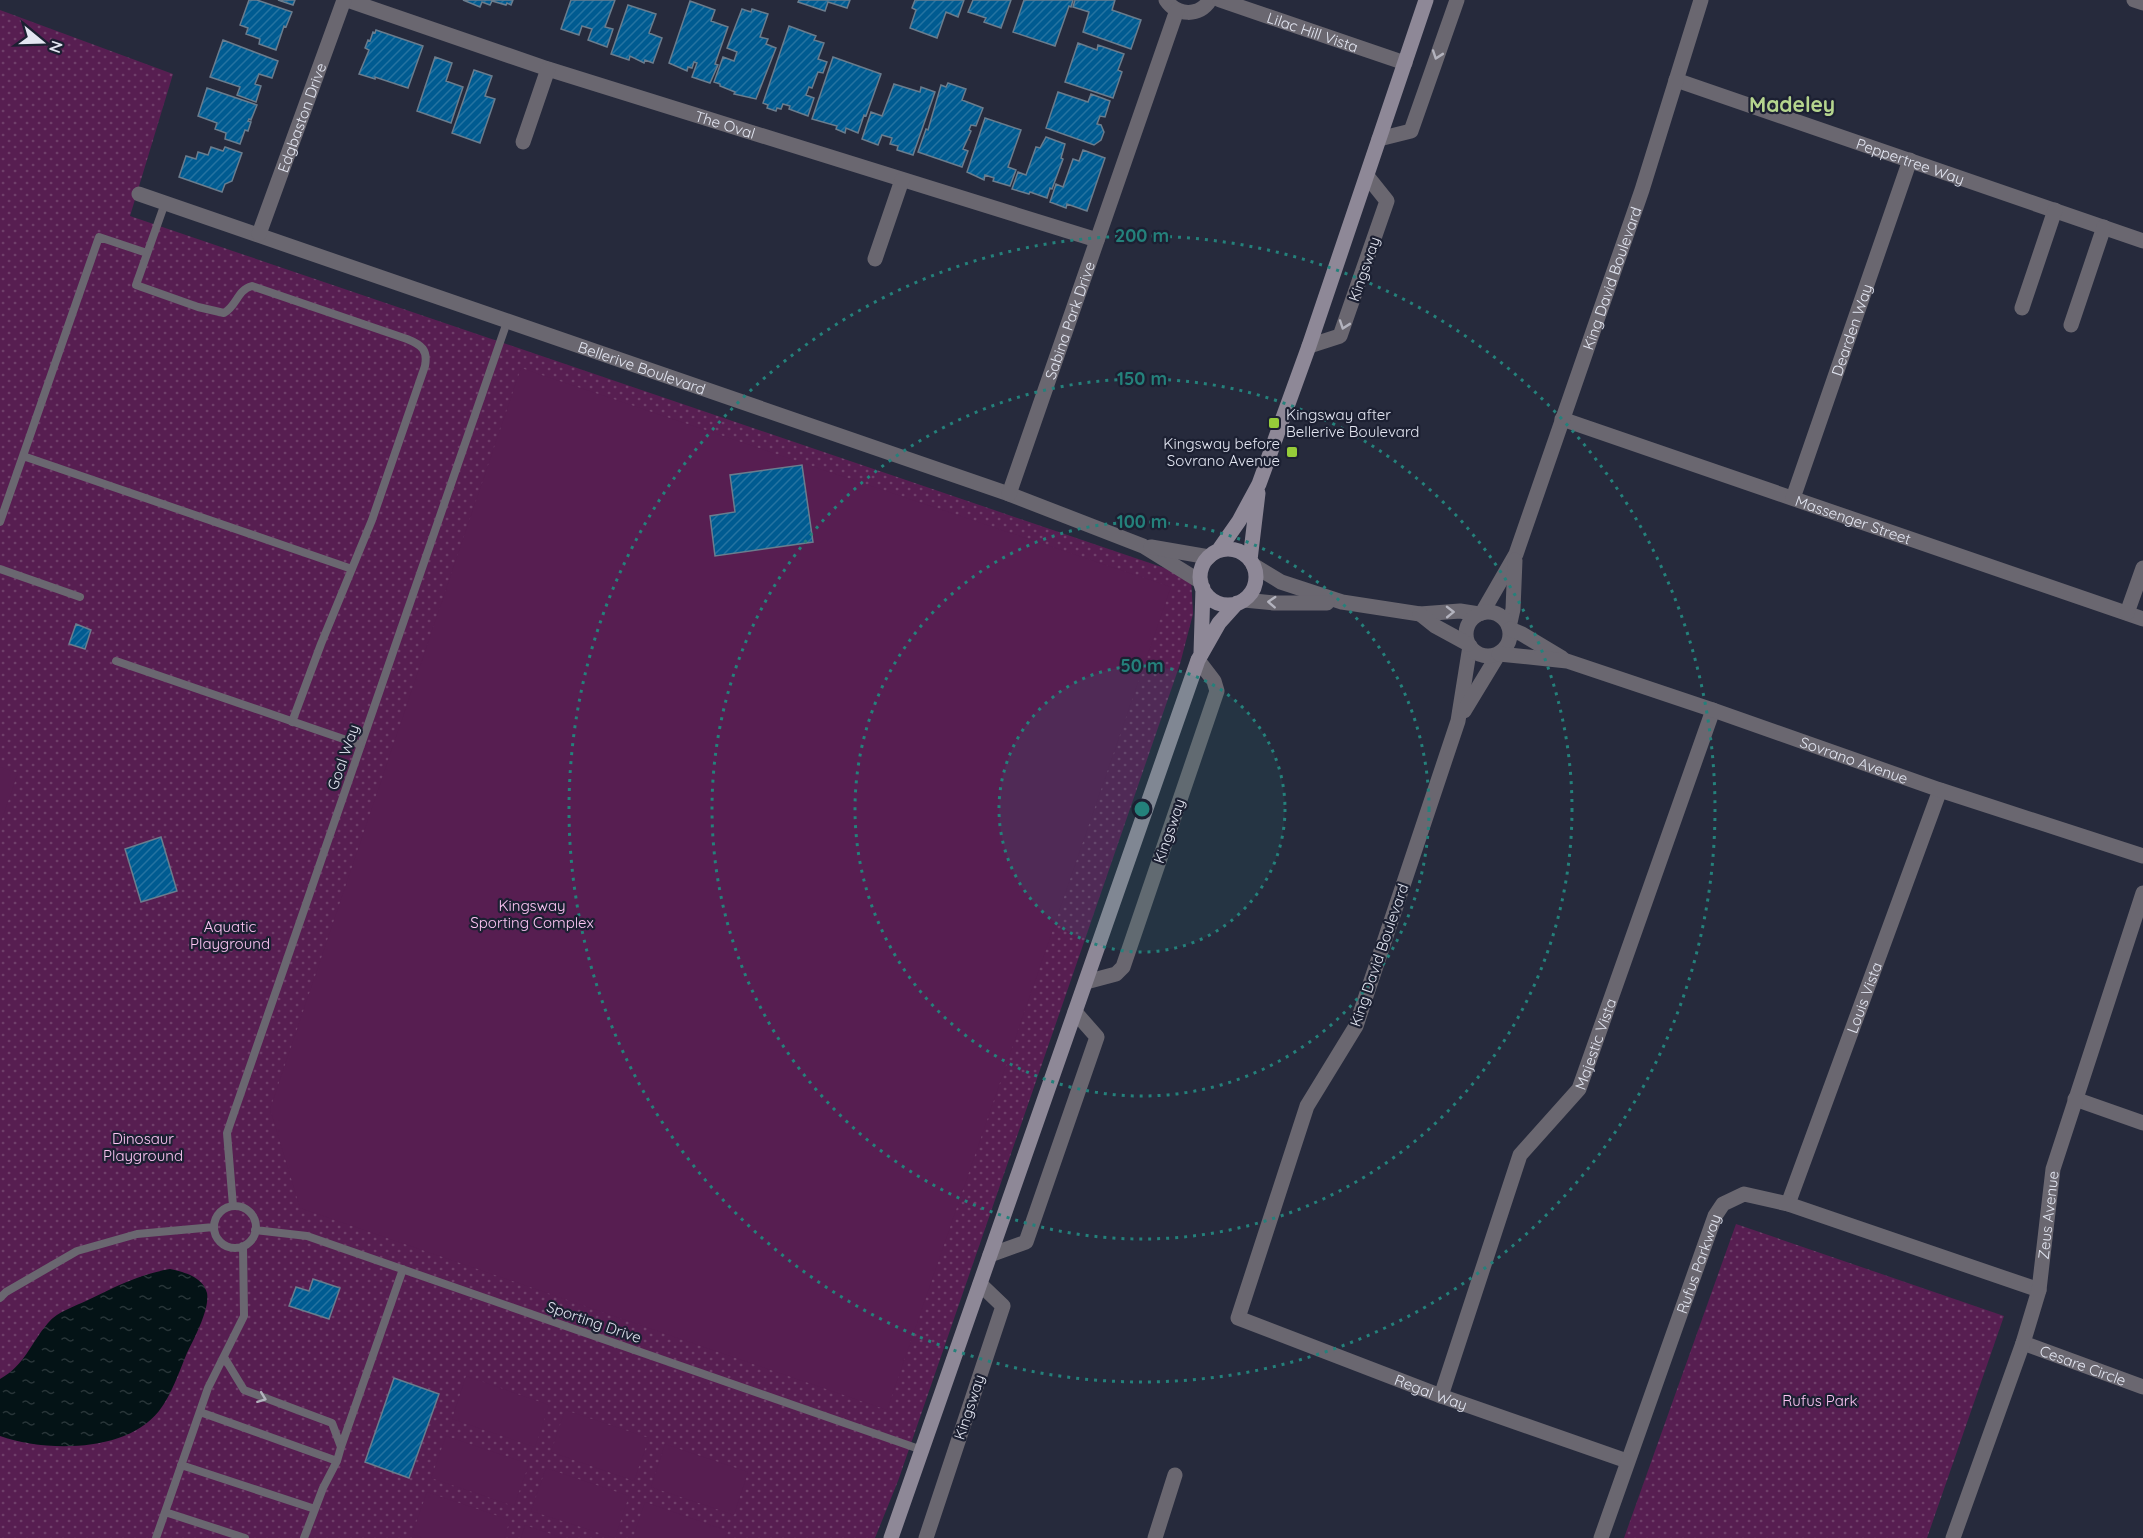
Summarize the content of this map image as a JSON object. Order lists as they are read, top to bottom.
{
  "streets": {
    "main road": ["Kingsway"],
    "street": [
      "Lilac Hill Vista",
      "Edgbaston Drive",
      "The Oval",
      "Peppertree Way",
      "King David Boulevard",
      "Sabina Park Drive",
      "Dearden Way",
      "Bellerive Boulevard",
      "Massenger Street",
      "Sovrano Avenue",
      "Louis Vista",
      "Majestic Vista",
      "Zeus Avenue",
      "Rufus Parkway",
      "Cesare Circle",
      "Regal Way"
    ],
    "lane": ["Goal Way", "Sporting Drive"]
  },
  "crossings": [
    ["Lilac Hill Vista", "Kingsway"],
    ["Edgbaston Drive", "The Oval"],
    ["Edgbaston Drive", "Bellerive Boulevard"],
    ["The Oval", "Sabina Park Drive"],
    ["Peppertree Way", "King David Boulevard"],
    ["Peppertree Way", "Dearden Way"],
    ["Kingsway", "Bellerive Boulevard"],
    ["Kingsway", "Sporting Drive"],
    ["King David Boulevard", "Massenger Street"],
    ["King David Boulevard", "Sovrano Avenue"],
    ["King David Boulevard", "Regal Way"],
    ["Sabina Park Drive", "Bellerive Boulevard"],
    ["Dearden Way", "Massenger Street"],
    ["Bellerive Boulevard", "Goal Way"],
    ["Goal Way", "Sporting Drive"],
    ["Sovrano Avenue", "Louis Vista"],
    ["Sovrano Avenue", "Majestic Vista"],
    ["Louis Vista", "Rufus Parkway"],
    ["Majestic Vista", "Regal Way"],
    ["Zeus Avenue", "Rufus Parkway"],
    ["Zeus Avenue", "Cesare Circle"],
    ["Rufus Parkway", "Regal Way"]
  ],
  "districts": ["Madeley"],
  "parks": [
    "Kingsway Sporting Complex",
    "Aquatic Playground",
    "Dinosaur Playground",
    "Rufus Park"
  ],
  "places": {
    "transit": ["Kingsway after Bellerive Boulevard", "Kingsway before Sovrano Avenue"]
  },
  "north": "right",
  "rings": [
    "200 m",
    "150 m",
    "100 m",
    "50 m"
  ]
}
